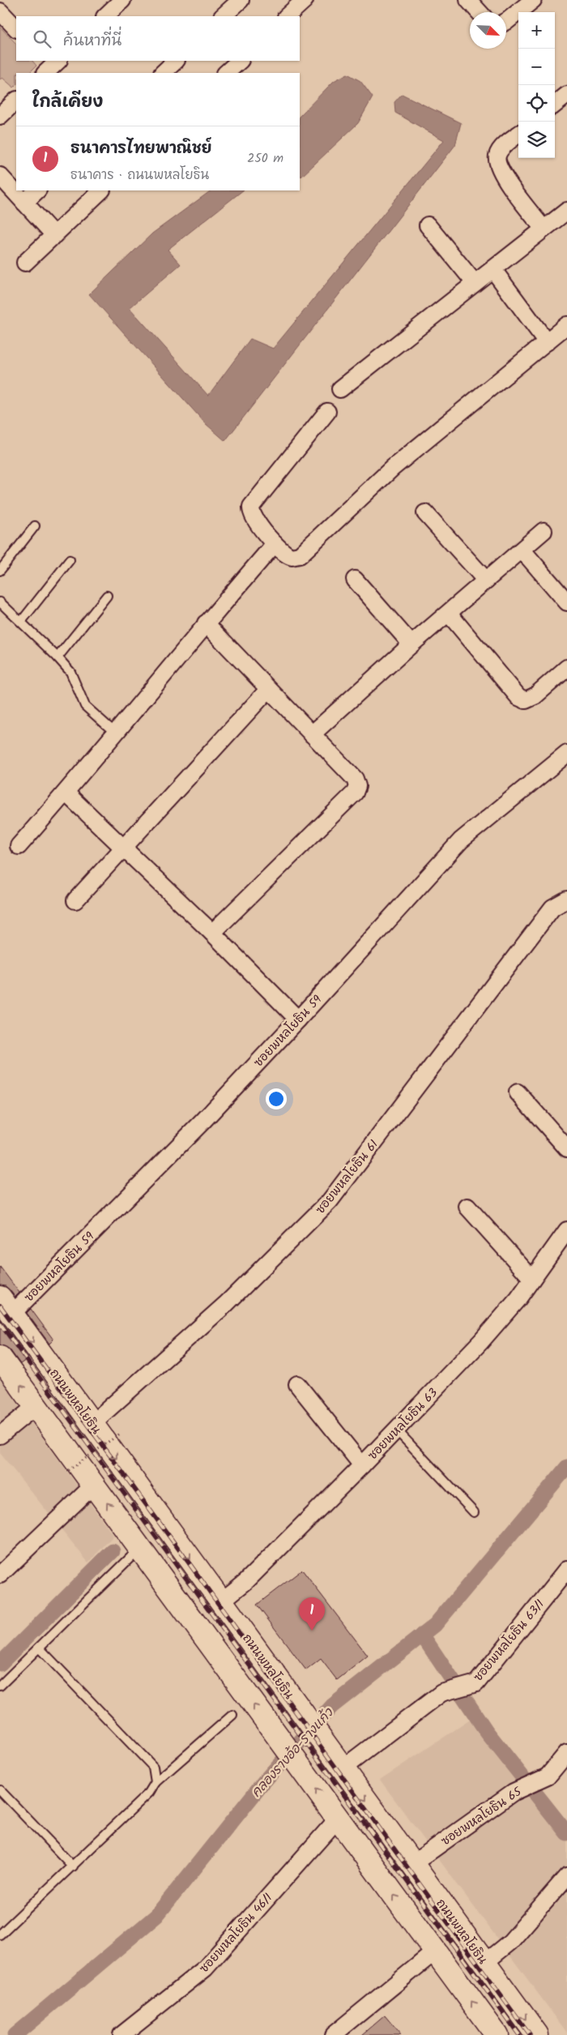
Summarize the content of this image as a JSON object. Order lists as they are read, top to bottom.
{
  "streets": {
    "main road": ["ถนนพหลโยธิน"],
    "street": [
      "ซอยพหลโยธิน 59",
      "ซอยพหลโยธิน 61",
      "ซอยพหลโยธิน 63",
      "ซอยพหลโยธิน 63/1",
      "ซอยพหลโยธิน 65",
      "ซอยพหลโยธิน 46/1"
    ]
  },
  "crossings": [
    ["ซอยพหลโยธิน 59", "ถนนพหลโยธิน"],
    ["ซอยพหลโยธิน 61", "ถนนพหลโยธิน"],
    ["ถนนพหลโยธิน", "ซอยพหลโยธิน 63"],
    ["ถนนพหลโยธิน", "ซอยพหลโยธิน 63/1"],
    ["ถนนพหลโยธิน", "ซอยพหลโยธิน 65"]
  ],
  "water": ["คลองรางอ้อ-รางแก้ว"],
  "north": "bottom right",
  "page": {
    "map_buttons": ["+", "−"],
    "search": "ค้นหาที่นี่",
    "heading": "ใกล้เคียง",
    "list": [
      {
        "mark": "1",
        "name": "ธนาคารไทยพาณิชย์",
        "note": "ธนาคาร · ถนนพหลโยธิน",
        "value": "250 m"
      }
    ],
    "pins": "1"
  }
}
